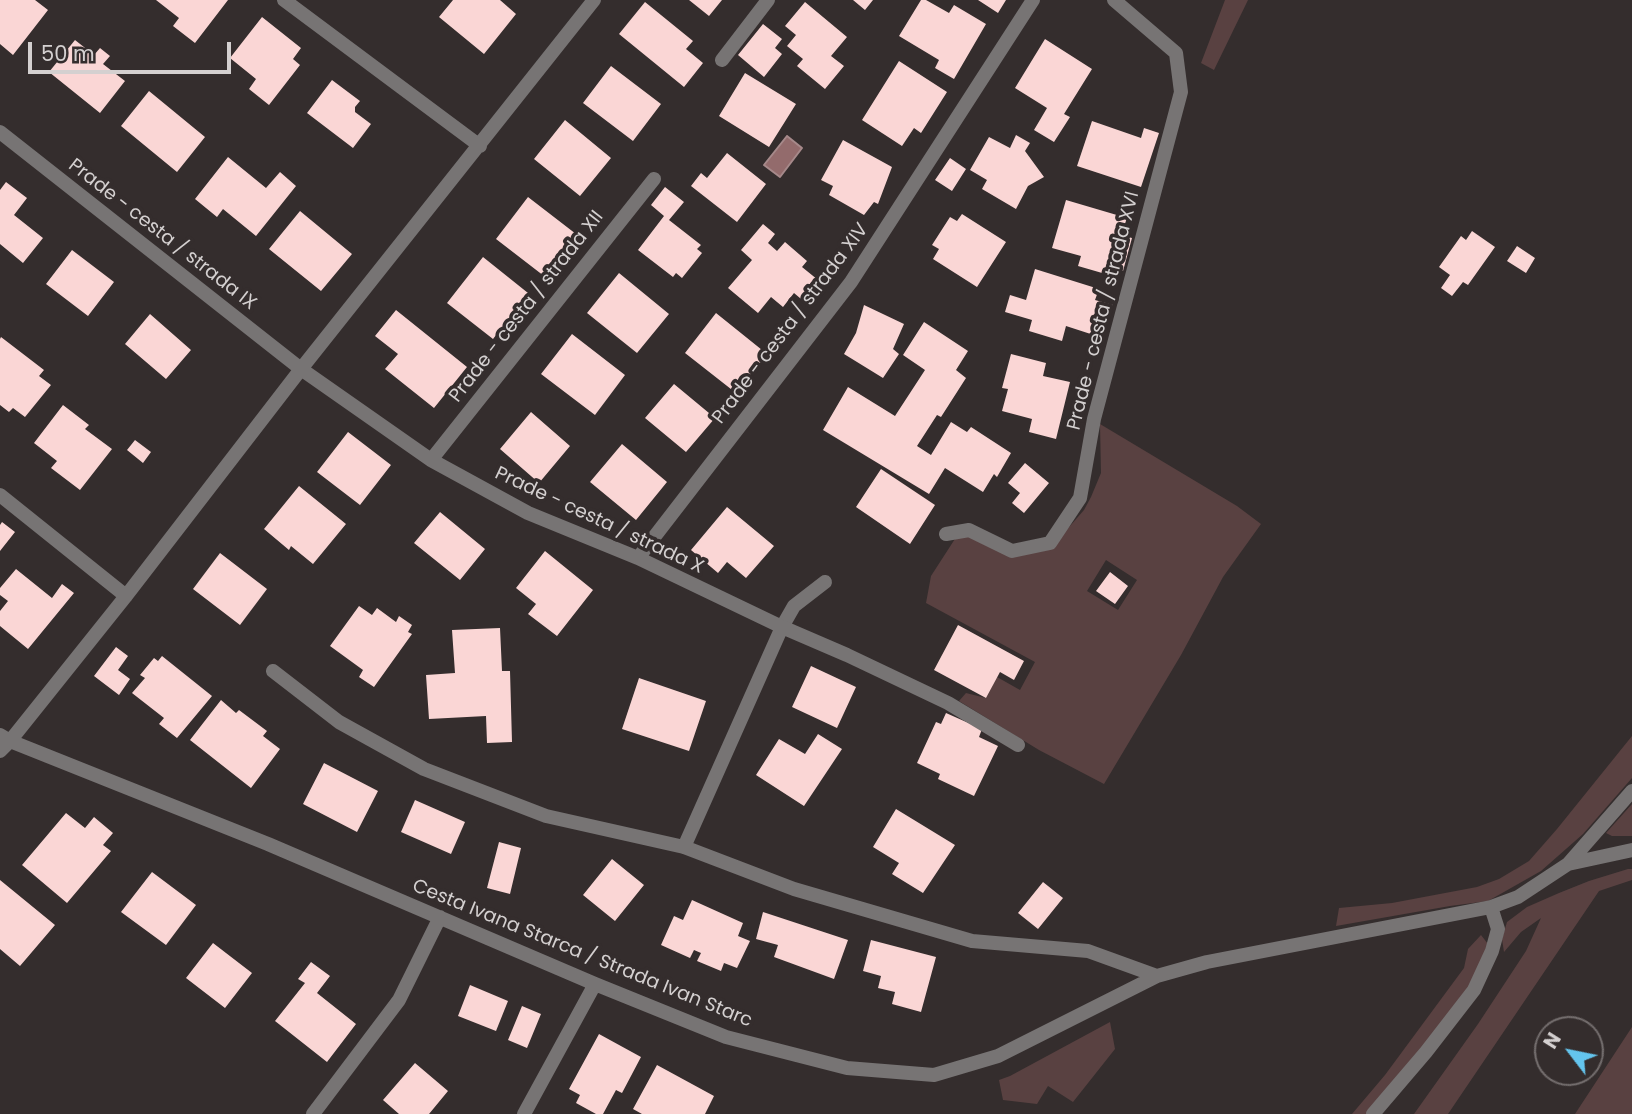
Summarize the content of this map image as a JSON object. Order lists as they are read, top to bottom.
{
  "streets": {
    "street": [
      "Prade - cesta / strada IX",
      "Prade - cesta / strada XII",
      "Prade - cesta / strada XVI",
      "Prade - cesta / strada XIV",
      "Prade - cesta / strada X",
      "Cesta Ivana Starca / Strada Ivan Starc"
    ]
  },
  "crossings": [
    ["Prade - cesta / strada IX", "Prade - cesta / strada X"],
    ["Prade - cesta / strada XII", "Prade - cesta / strada X"],
    ["Prade - cesta / strada XIV", "Prade - cesta / strada X"]
  ],
  "scale_bar": "50 m",
  "north": "top left"
}
